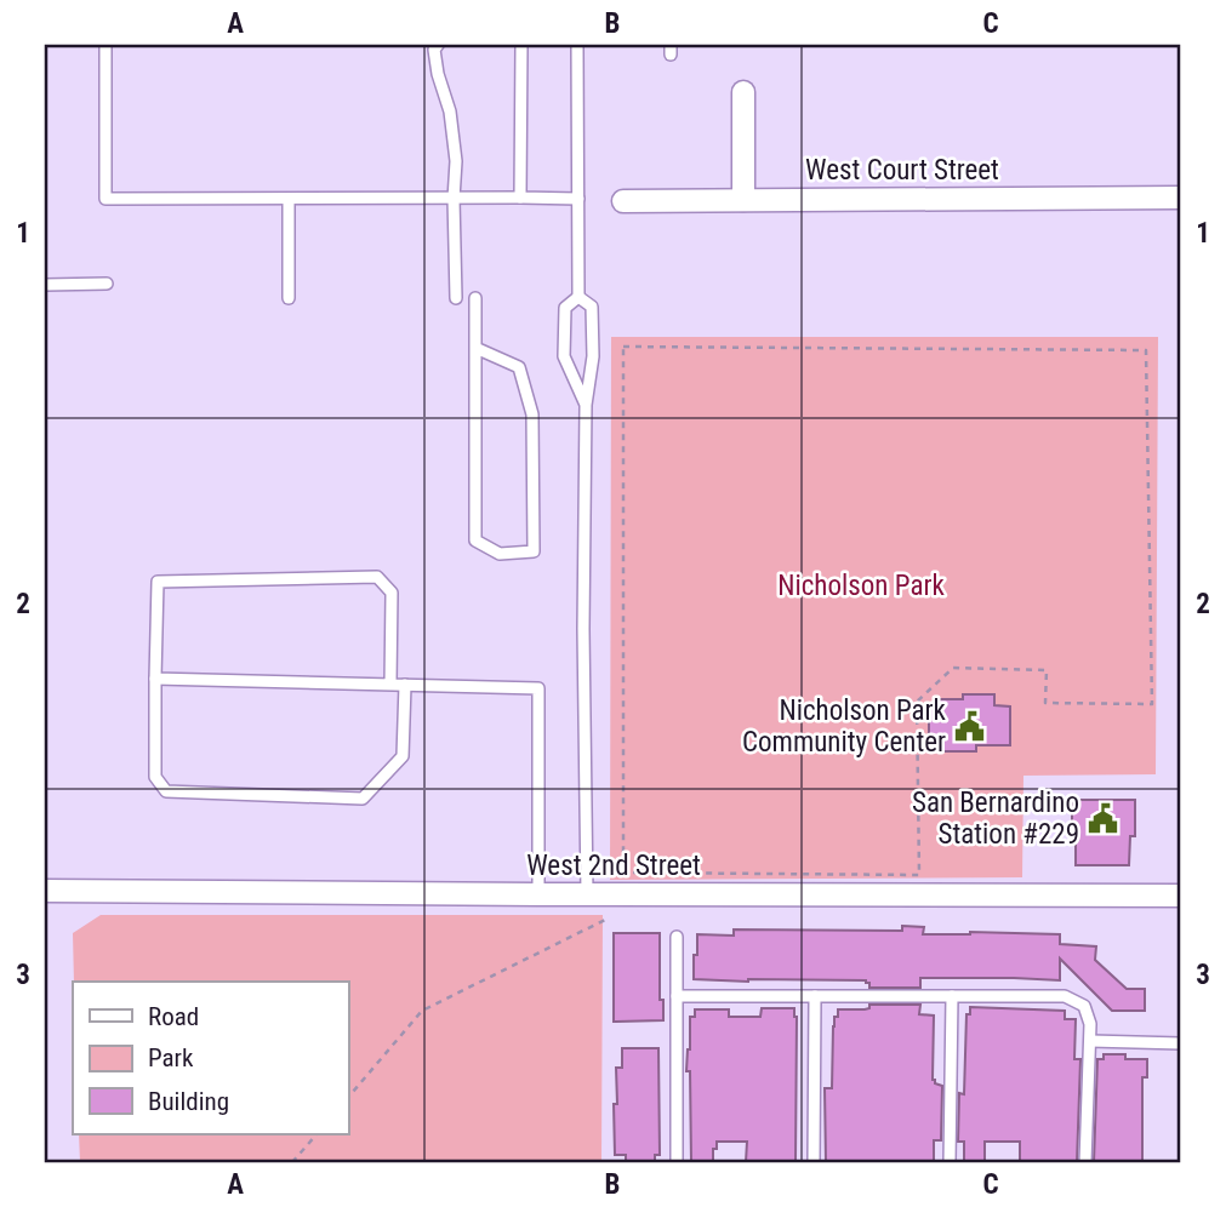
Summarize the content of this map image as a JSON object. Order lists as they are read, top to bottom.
{
  "streets": {
    "street": ["West Court Street", "West 2nd Street"]
  },
  "parks": ["Nicholson Park"],
  "places": {
    "public building": ["Nicholson Park Community Center", "San Bernardino Station #229"]
  },
  "legend": ["Road", "Park", "Building"],
  "grid": {
    "columns": ["A", "B", "C"],
    "rows": ["1", "2", "3"]
  }
}
